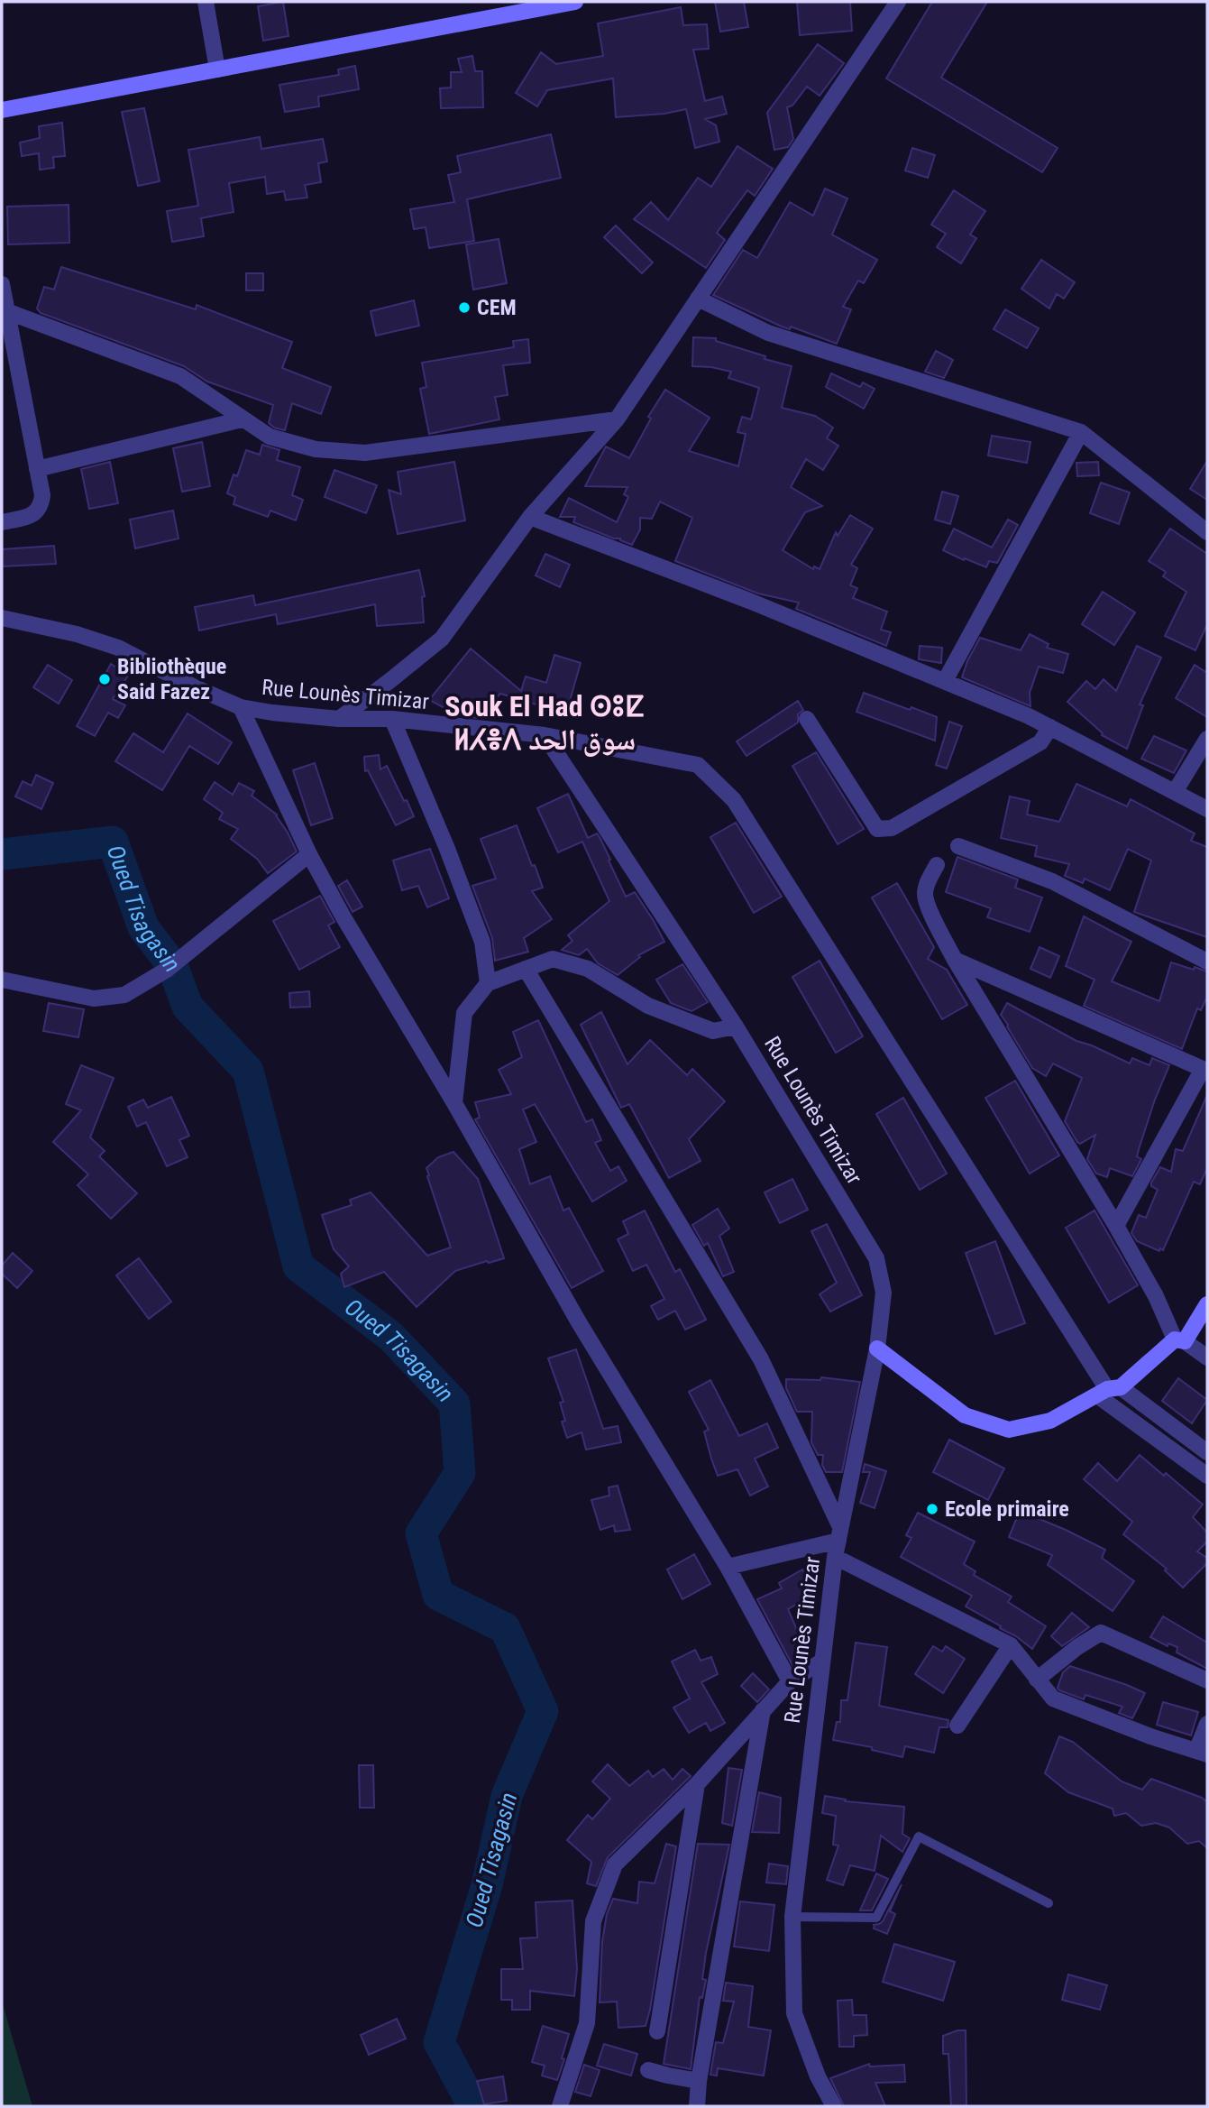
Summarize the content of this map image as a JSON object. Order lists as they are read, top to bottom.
{
  "streets": {
    "street": ["Rue Lounès Timizar"]
  },
  "districts": ["Souk El Had ⵙⵓⵇ ⵍⵃⴻⴷ سوق الحد"],
  "water": ["Oued Tisagasin"],
  "places": ["CEM", "Bibliothèque Said Fazez", "Ecole primaire"]
}
